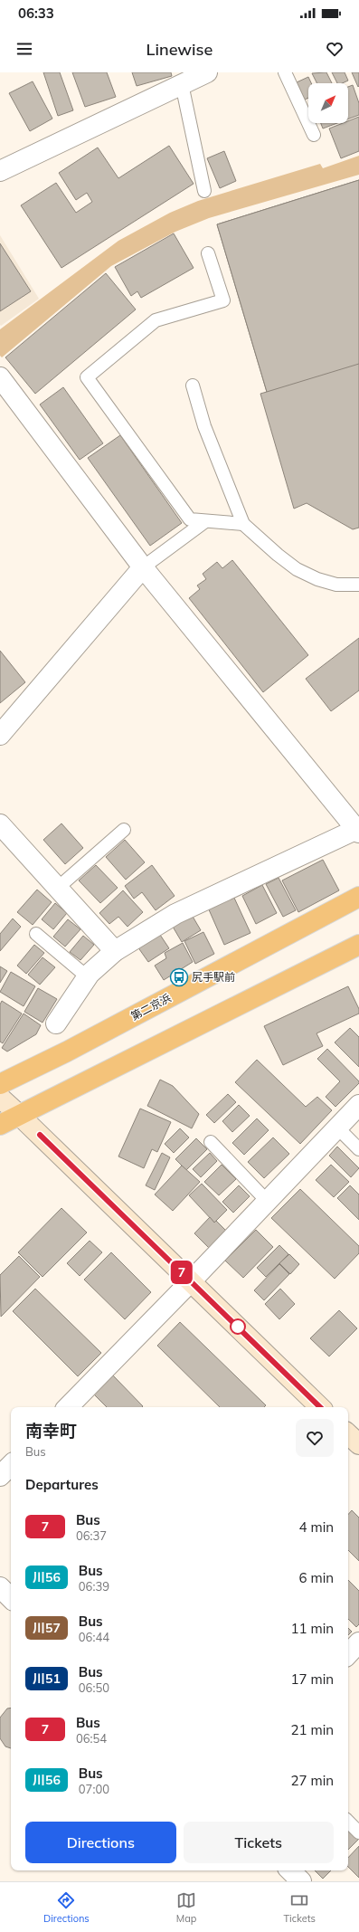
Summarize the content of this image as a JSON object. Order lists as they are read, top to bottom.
{
  "streets": {
    "highway": ["第二京浜"]
  },
  "places": {
    "bus stop": ["尻手駅前"]
  },
  "lines": ["bus line 7"],
  "north": "top right",
  "page": {
    "status": "06:33",
    "header": "Linewise",
    "on_map": "7",
    "heading": [
      ["南幸町", "Bus"],
      "Departures"
    ],
    "list": [
      {
        "mark": "7",
        "name": "Bus",
        "note": "06:37",
        "value": "4 min"
      },
      {
        "mark": "川56",
        "name": "Bus",
        "note": "06:39",
        "value": "6 min"
      },
      {
        "mark": "川57",
        "name": "Bus",
        "note": "06:44",
        "value": "11 min"
      },
      {
        "mark": "川51",
        "name": "Bus",
        "note": "06:50",
        "value": "17 min"
      },
      {
        "mark": "7",
        "name": "Bus",
        "note": "06:54",
        "value": "21 min"
      },
      {
        "mark": "川56",
        "name": "Bus",
        "note": "07:00",
        "value": "27 min"
      }
    ],
    "buttons": ["Directions", "Tickets"],
    "tabs": ["Directions", "Map", "Tickets"]
  }
}
